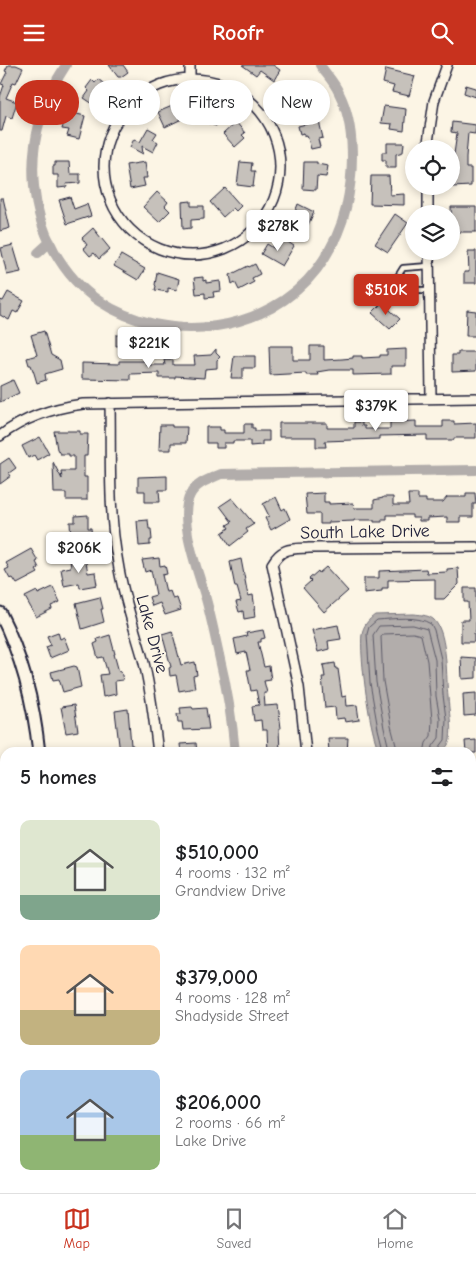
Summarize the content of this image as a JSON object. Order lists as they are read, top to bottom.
{
  "streets": {
    "street": ["South Lake Drive", "Lake Drive"]
  },
  "page": {
    "header": "Roofr",
    "chip": [
      "Buy",
      "Rent",
      "Filters",
      "New"
    ],
    "price": [
      "$278K",
      "$510K",
      "$221K",
      "$379K",
      "$206K"
    ],
    "heading": "5 homes",
    "list": [
      {
        "name": "$510,000",
        "note": "4 rooms · 132 m² · Grandview Drive"
      },
      {
        "name": "$379,000",
        "note": "4 rooms · 128 m² · Shadyside Street"
      },
      {
        "name": "$206,000",
        "note": "2 rooms · 66 m² · Lake Drive"
      }
    ],
    "tabs": ["Map", "Saved", "Home"]
  }
}
